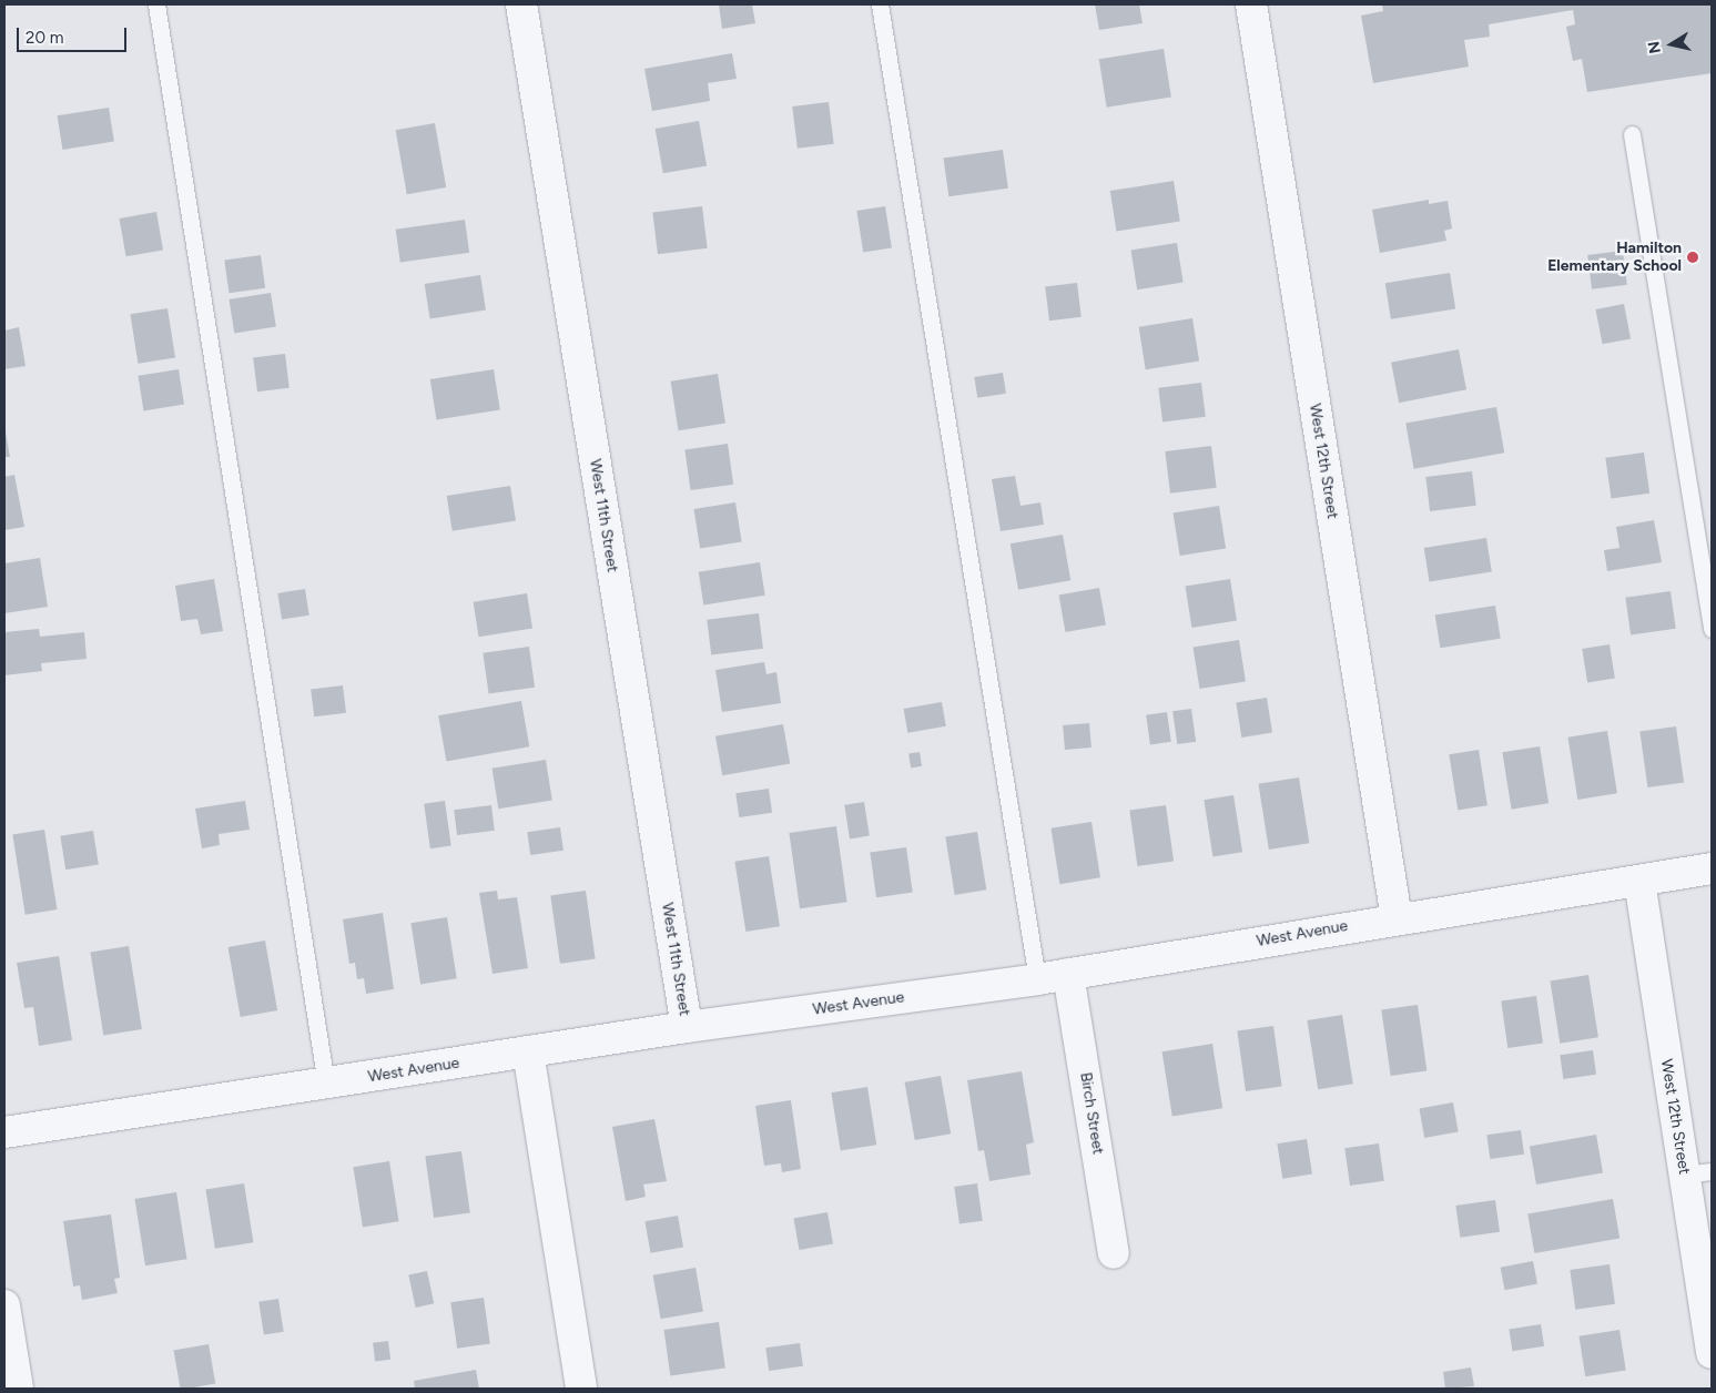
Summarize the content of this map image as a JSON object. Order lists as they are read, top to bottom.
{
  "streets": {
    "street": [
      "West 12th Street",
      "West 11th Street",
      "West Avenue",
      "Birch Street"
    ]
  },
  "crossings": [
    ["West 12th Street", "West Avenue"],
    ["West 11th Street", "West Avenue"],
    ["West Avenue", "Birch Street"]
  ],
  "places": ["Hamilton Elementary School"],
  "scale_bar": "20 m",
  "north": "left"
}
